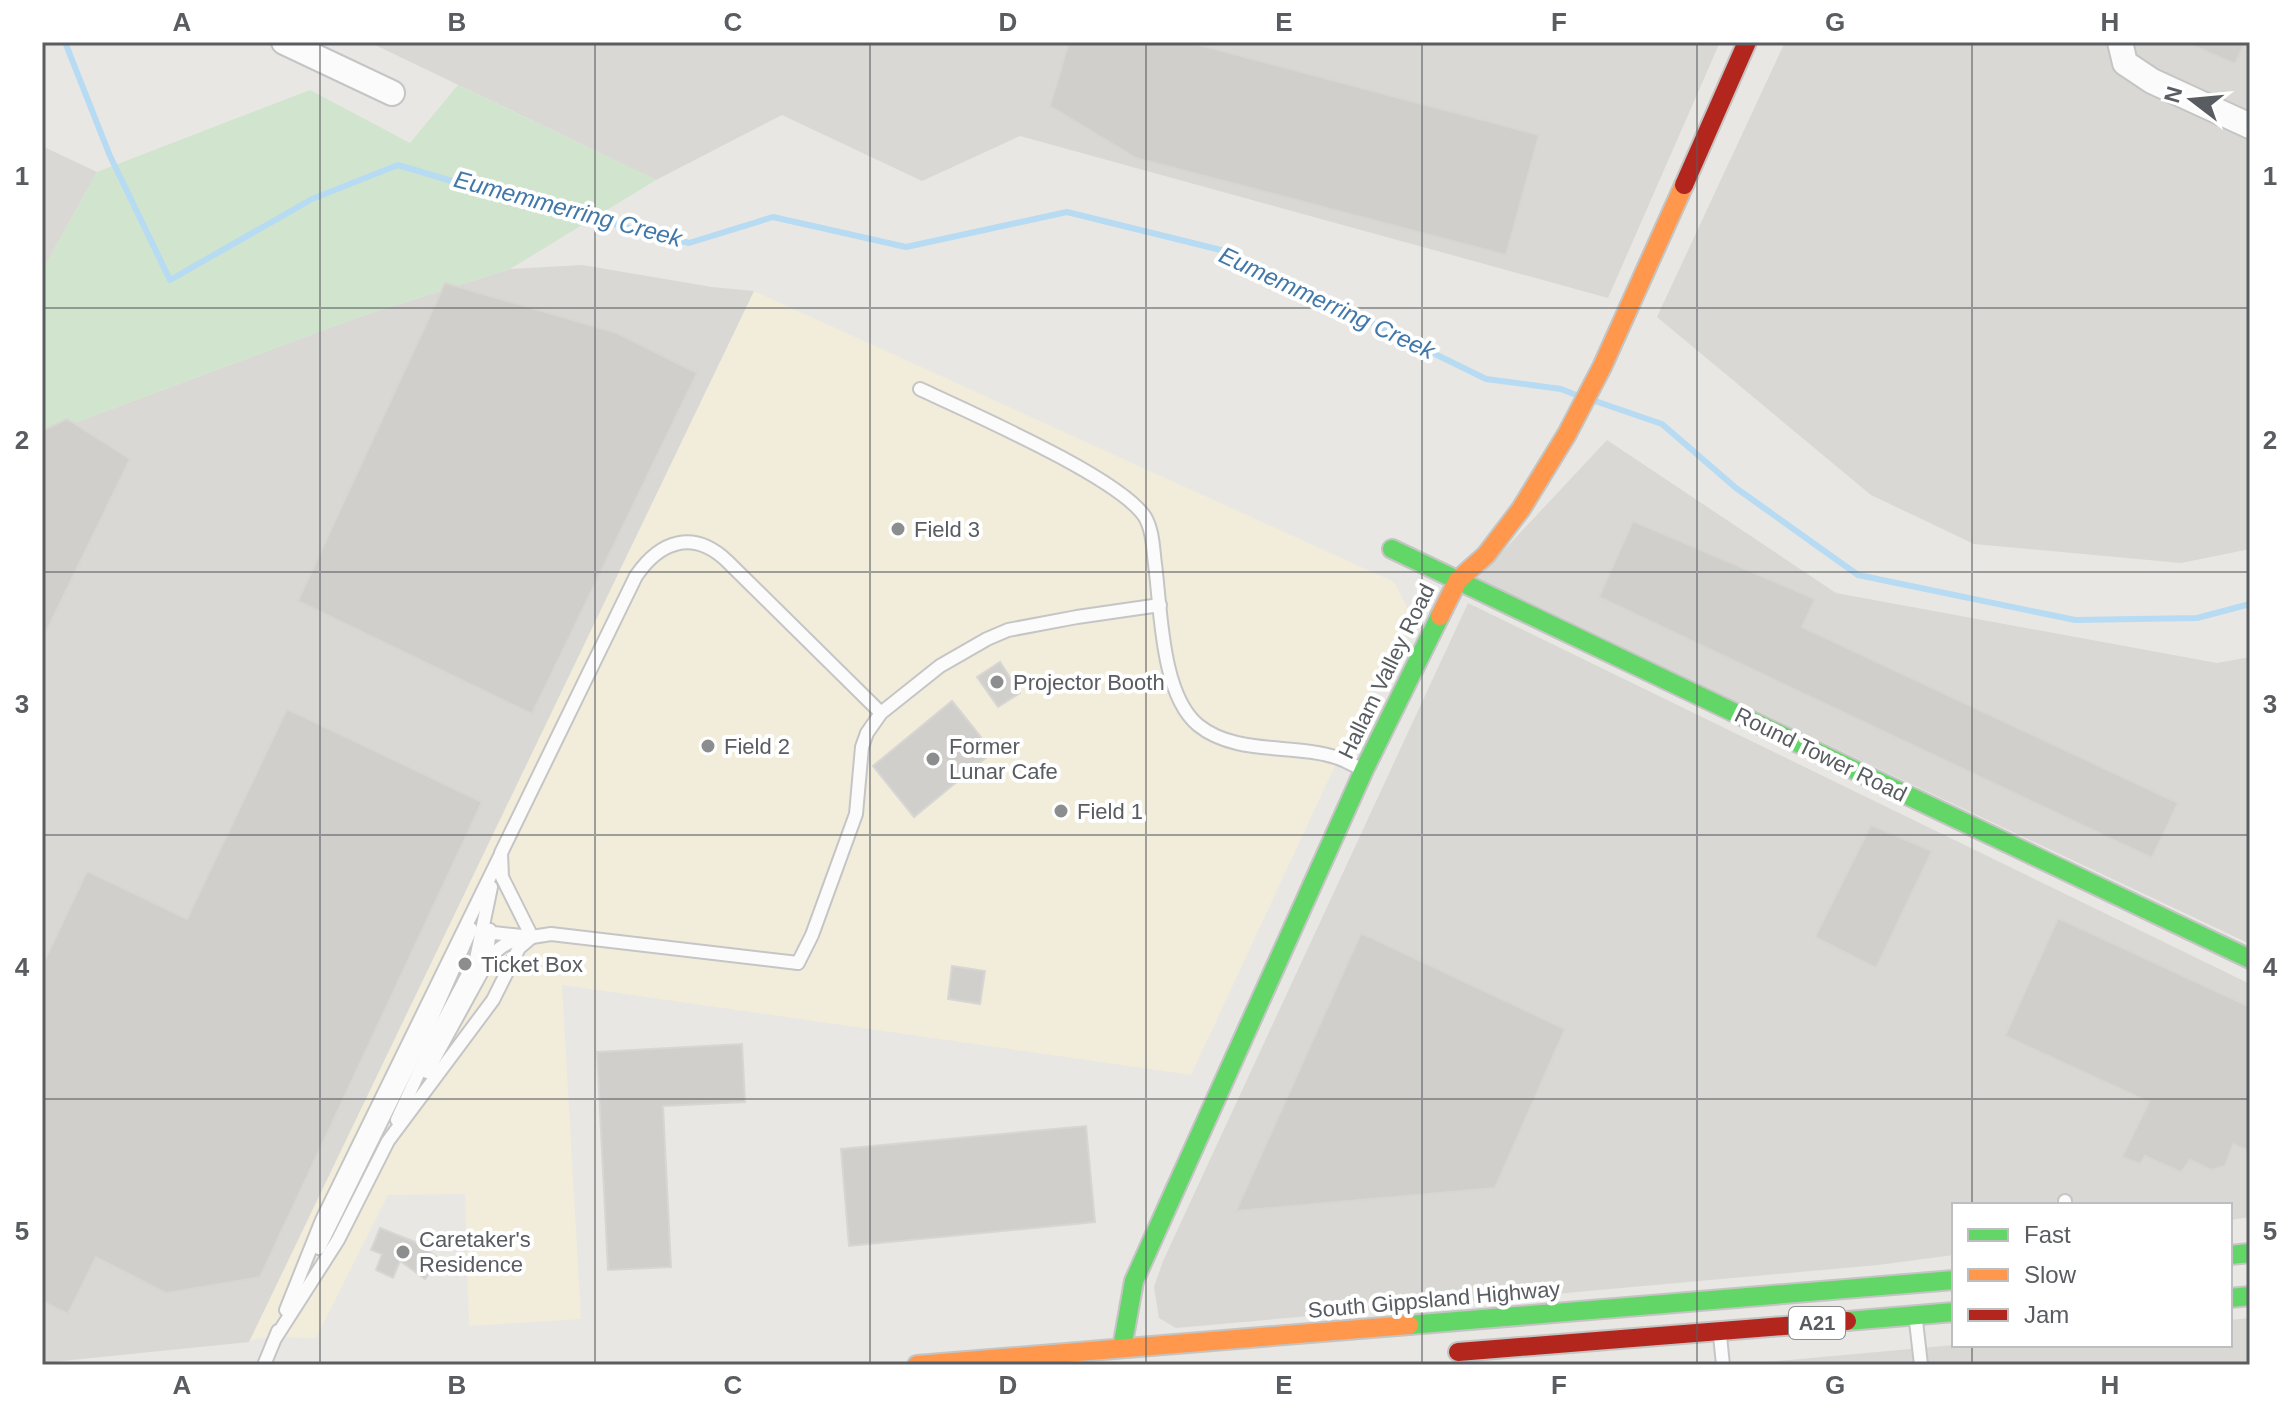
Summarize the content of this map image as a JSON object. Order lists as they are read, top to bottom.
{
  "streets": {
    "main road": [
      "Hallam Valley Road",
      "Round Tower Road",
      "South Gippsland Highway",
      "A21"
    ]
  },
  "crossings": [
    ["Hallam Valley Road", "Round Tower Road"],
    ["Hallam Valley Road", "South Gippsland Highway"]
  ],
  "water": ["Eumemmerring Creek"],
  "places": [
    "Field 3",
    "Projector Booth",
    "Field 2",
    "Former Lunar Cafe",
    "Field 1",
    "Ticket Box",
    "Caretaker's Residence"
  ],
  "legend": ["Fast", "Slow", "Jam"],
  "north": "left",
  "grid": {
    "columns": [
      "A",
      "B",
      "C",
      "D",
      "E",
      "F",
      "G",
      "H"
    ],
    "rows": [
      "1",
      "2",
      "3",
      "4",
      "5"
    ]
  }
}
